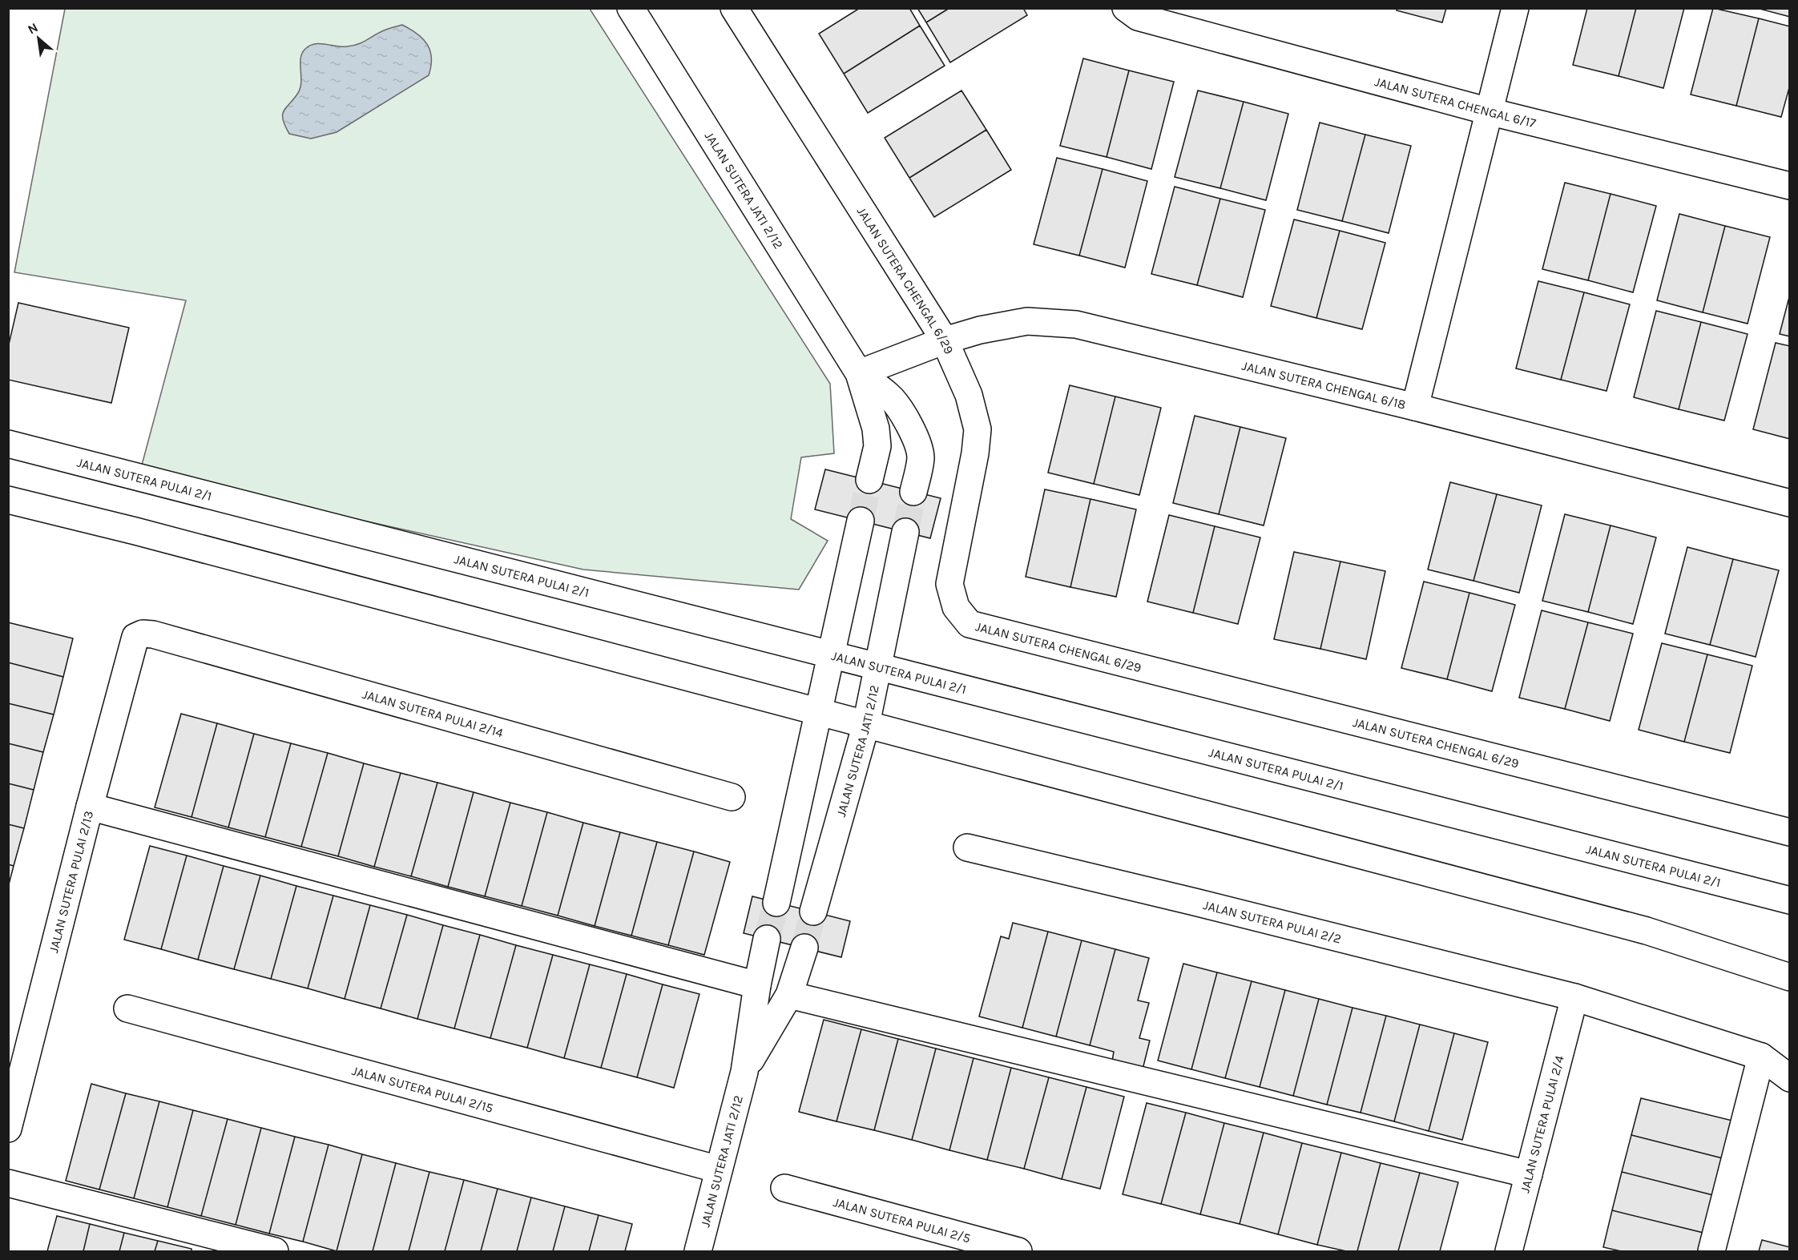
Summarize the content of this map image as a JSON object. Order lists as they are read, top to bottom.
{
  "streets": {
    "street": [
      "JALAN SUTERA CHENGAL 6/17",
      "JALAN SUTERA JATI 2/12",
      "JALAN SUTERA CHENGAL 6/29",
      "JALAN SUTERA CHENGAL 6/18",
      "JALAN SUTERA PULAI 2/1",
      "JALAN SUTERA PULAI 2/14",
      "JALAN SUTERA PULAI 2/13",
      "JALAN SUTERA PULAI 2/2",
      "JALAN SUTERA PULAI 2/15",
      "JALAN SUTERA PULAI 2/4",
      "JALAN SUTERA PULAI 2/5"
    ]
  },
  "crossings": [
    ["JALAN SUTERA JATI 2/12", "JALAN SUTERA CHENGAL 6/18"],
    ["JALAN SUTERA JATI 2/12", "JALAN SUTERA PULAI 2/1"],
    ["JALAN SUTERA JATI 2/12", "JALAN SUTERA PULAI 2/15"],
    ["JALAN SUTERA CHENGAL 6/29", "JALAN SUTERA CHENGAL 6/18"],
    ["JALAN SUTERA PULAI 2/14", "JALAN SUTERA PULAI 2/13"],
    ["JALAN SUTERA PULAI 2/2", "JALAN SUTERA PULAI 2/4"]
  ],
  "north": "top left"
}
